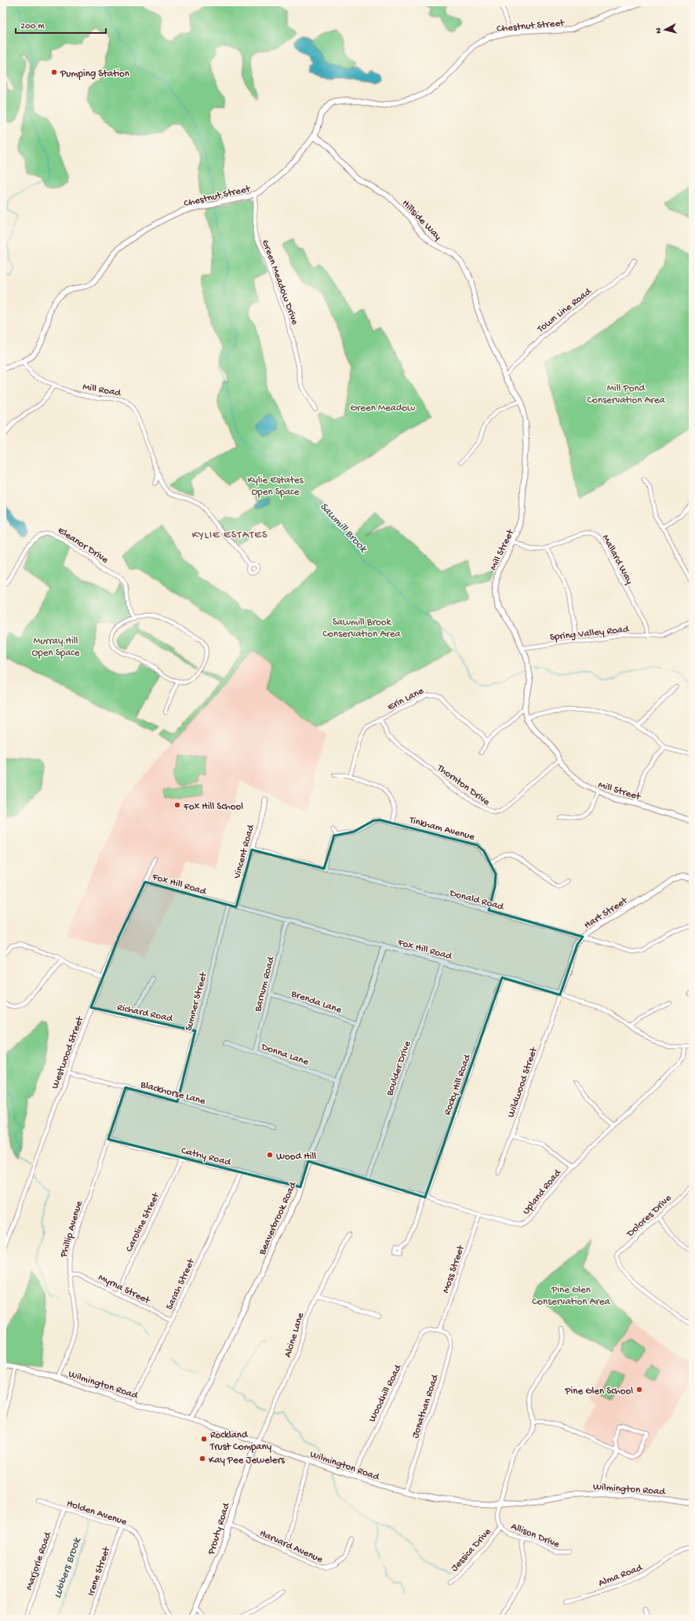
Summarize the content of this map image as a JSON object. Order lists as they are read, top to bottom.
{
  "streets": {
    "street": [
      "Chestnut Street",
      "Hillside Way",
      "Green Meadow Drive",
      "Town Line Road",
      "Mill Road",
      "Eleanor Drive",
      "Mill Street",
      "Mallard Way",
      "Spring Valley Road",
      "Erin Lane",
      "Thornton Drive",
      "Tinkham Avenue",
      "Vincent Road",
      "Fox Hill Road",
      "Donald Road",
      "Hart Street",
      "Barnum Road",
      "Brenda Lane",
      "Sumner Street",
      "Richard Road",
      "Westwood Street",
      "Donna Lane",
      "Boulder Drive",
      "Wildwood Street",
      "Rocky Hill Road",
      "Blackhorse Lane",
      "Cathy Road",
      "Upland Road",
      "Dolores Drive",
      "Beaverbrook Road",
      "Caroline Street",
      "Phillip Avenue",
      "Moss Street",
      "Sarah Street",
      "Myrna Street",
      "Alcine Lane",
      "Wilmington Road",
      "Woodhill Road",
      "Jonathan Road",
      "Holden Avenue",
      "Prouty Road",
      "Allison Drive",
      "Harvard Avenue",
      "Jessica Drive",
      "Marjorie Road",
      "Irene Street",
      "Alma Road"
    ]
  },
  "crossings": [
    ["Chestnut Street", "Hillside Way"],
    ["Chestnut Street", "Green Meadow Drive"],
    ["Chestnut Street", "Mill Road"],
    ["Hillside Way", "Mill Street"],
    ["Town Line Road", "Mill Street"],
    ["Mill Street", "Mallard Way"],
    ["Mill Street", "Spring Valley Road"],
    ["Mill Street", "Thornton Drive"],
    ["Mallard Way", "Spring Valley Road"],
    ["Erin Lane", "Thornton Drive"],
    ["Tinkham Avenue", "Donald Road"],
    ["Vincent Road", "Fox Hill Road"],
    ["Vincent Road", "Donald Road"],
    ["Fox Hill Road", "Hart Street"],
    ["Fox Hill Road", "Barnum Road"],
    ["Fox Hill Road", "Sumner Street"],
    ["Fox Hill Road", "Westwood Street"],
    ["Fox Hill Road", "Boulder Drive"],
    ["Fox Hill Road", "Wildwood Street"],
    ["Fox Hill Road", "Rocky Hill Road"],
    ["Fox Hill Road", "Upland Road"],
    ["Fox Hill Road", "Beaverbrook Road"],
    ["Donald Road", "Hart Street"],
    ["Hart Street", "Wildwood Street"],
    ["Barnum Road", "Brenda Lane"],
    ["Barnum Road", "Donna Lane"],
    ["Brenda Lane", "Beaverbrook Road"],
    ["Sumner Street", "Richard Road"],
    ["Sumner Street", "Blackhorse Lane"],
    ["Richard Road", "Westwood Street"],
    ["Westwood Street", "Blackhorse Lane"],
    ["Donna Lane", "Beaverbrook Road"],
    ["Boulder Drive", "Upland Road"],
    ["Rocky Hill Road", "Upland Road"],
    ["Blackhorse Lane", "Phillip Avenue"],
    ["Cathy Road", "Beaverbrook Road"],
    ["Cathy Road", "Caroline Street"],
    ["Cathy Road", "Phillip Avenue"],
    ["Cathy Road", "Sarah Street"],
    ["Upland Road", "Beaverbrook Road"],
    ["Upland Road", "Moss Street"],
    ["Beaverbrook Road", "Wilmington Road"],
    ["Caroline Street", "Myrna Street"],
    ["Phillip Avenue", "Myrna Street"],
    ["Phillip Avenue", "Wilmington Road"],
    ["Moss Street", "Woodhill Road"],
    ["Moss Street", "Jonathan Road"],
    ["Sarah Street", "Myrna Street"],
    ["Sarah Street", "Wilmington Road"],
    ["Alcine Lane", "Wilmington Road"],
    ["Alcine Lane", "Prouty Road"],
    ["Wilmington Road", "Woodhill Road"],
    ["Wilmington Road", "Jonathan Road"],
    ["Wilmington Road", "Prouty Road"],
    ["Wilmington Road", "Allison Drive"],
    ["Woodhill Road", "Jonathan Road"],
    ["Holden Avenue", "Marjorie Road"],
    ["Holden Avenue", "Irene Street"],
    ["Prouty Road", "Harvard Avenue"],
    ["Allison Drive", "Jessica Drive"]
  ],
  "districts": ["KYLIE ESTATES"],
  "water": ["Sawmill Brook", "Lubbers Brook"],
  "parks": [
    "Mill Pond Conservation Area",
    "Green Meadow",
    "Kylie Estates Open Space",
    "Sawmill Brook Conservation Area",
    "Murray Hill Open Space",
    "Pine Glen Conservation Area"
  ],
  "places": [
    "Pumping Station",
    "Fox Hill School",
    "Wood Hill",
    "Pine Glen School",
    "Rockland Trust Company",
    "Kay Pee Jewelers"
  ],
  "scale_bar": "200 m",
  "north": "left"
}
